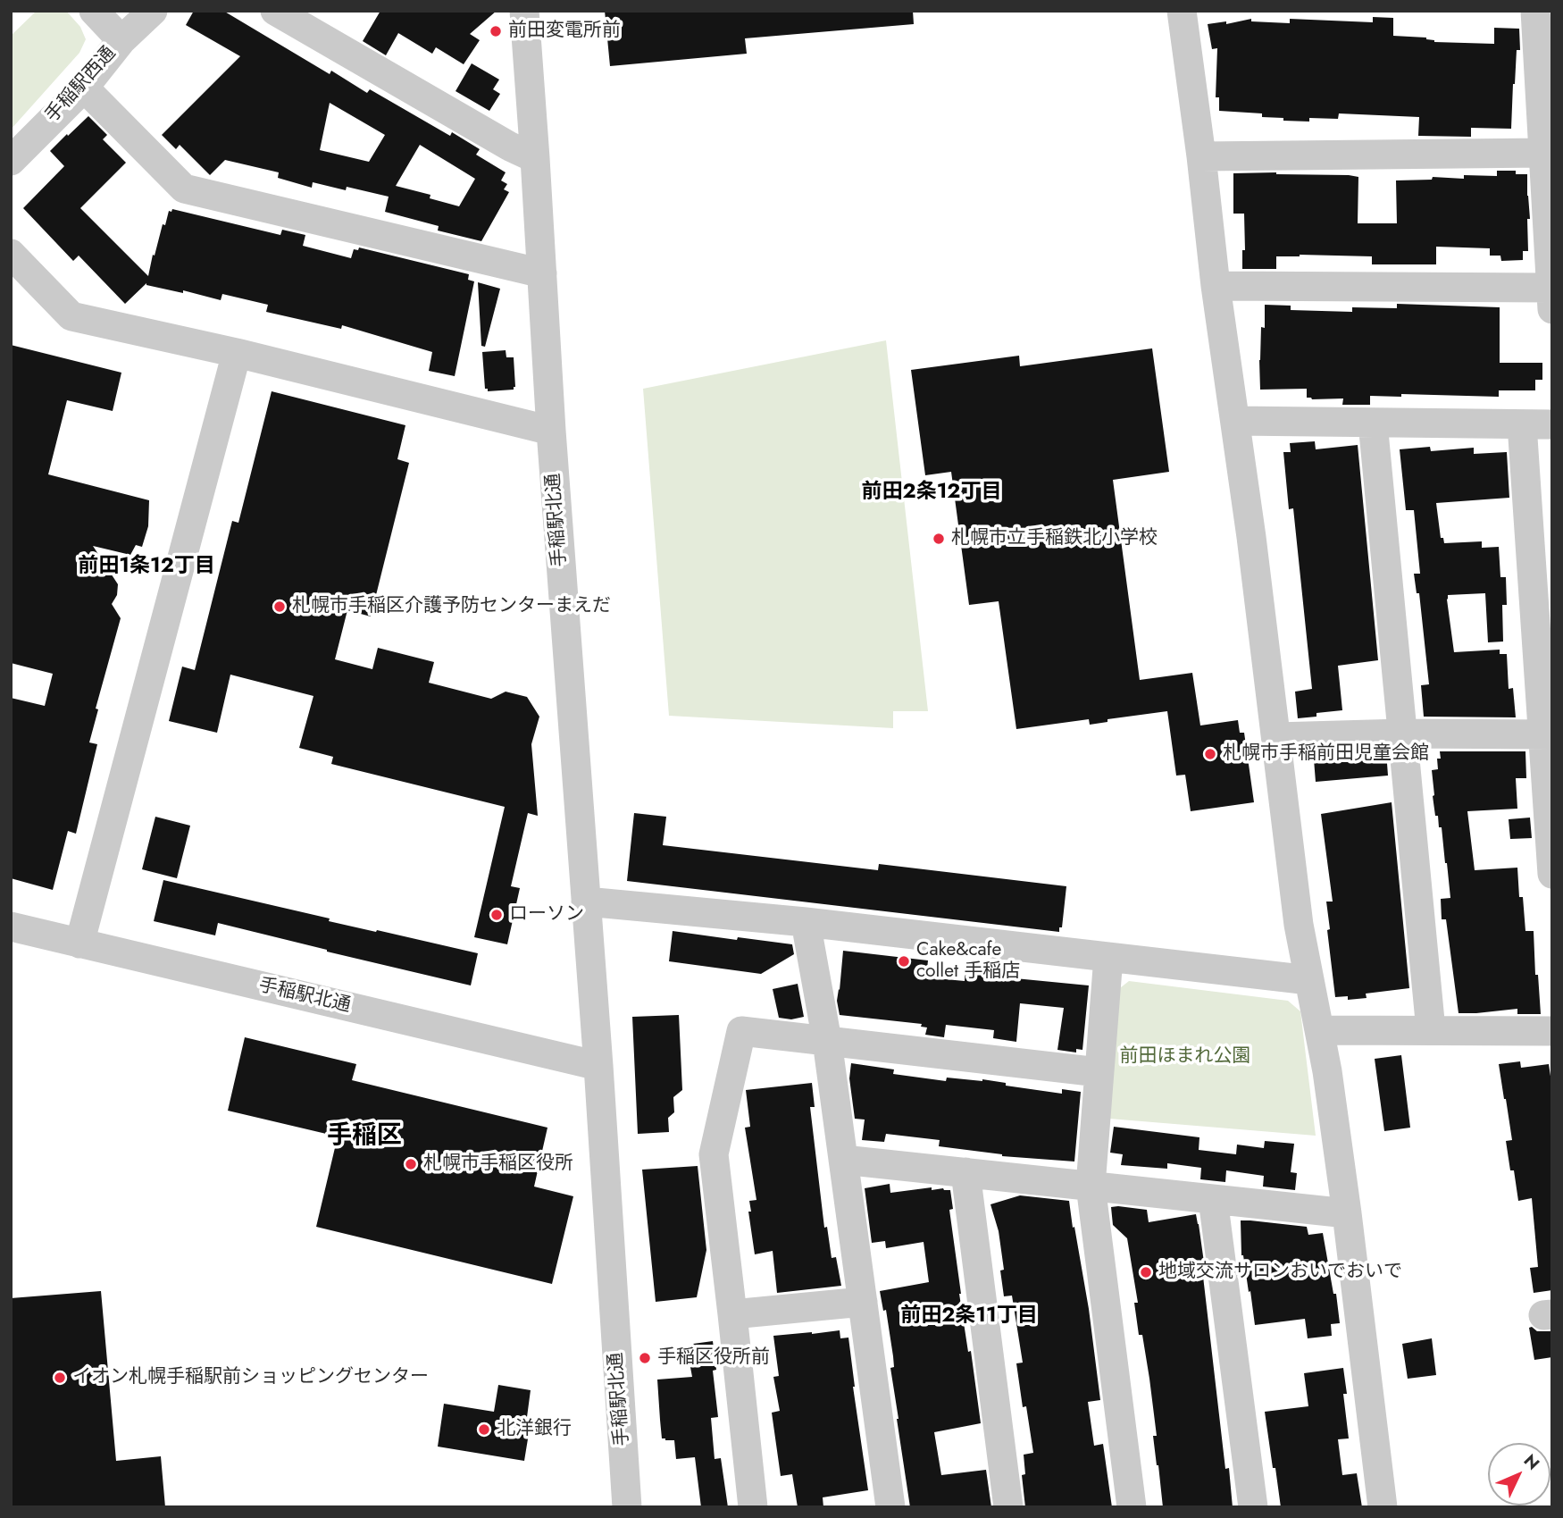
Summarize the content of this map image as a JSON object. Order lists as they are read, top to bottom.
{
  "streets": {
    "street": ["手稲駅西通", "手稲駅北通"]
  },
  "districts": [
    "前田2条12丁目",
    "前田1条12丁目",
    "手稲区",
    "前田2条11丁目"
  ],
  "parks": ["前田ほまれ公園"],
  "places": [
    "前田変電所前",
    "札幌市立手稲鉄北小学校",
    "札幌市手稲区介護予防センターまえだ",
    "札幌市手稲前田児童会館",
    "ローソン",
    "Cake&cafe collet 手稲店",
    "札幌市手稲区役所",
    "地域交流サロンおいでおいで",
    "手稲区役所前",
    "イオン札幌手稲駅前ショッピングセンター",
    "北洋銀行"
  ],
  "north": "top right"
}
